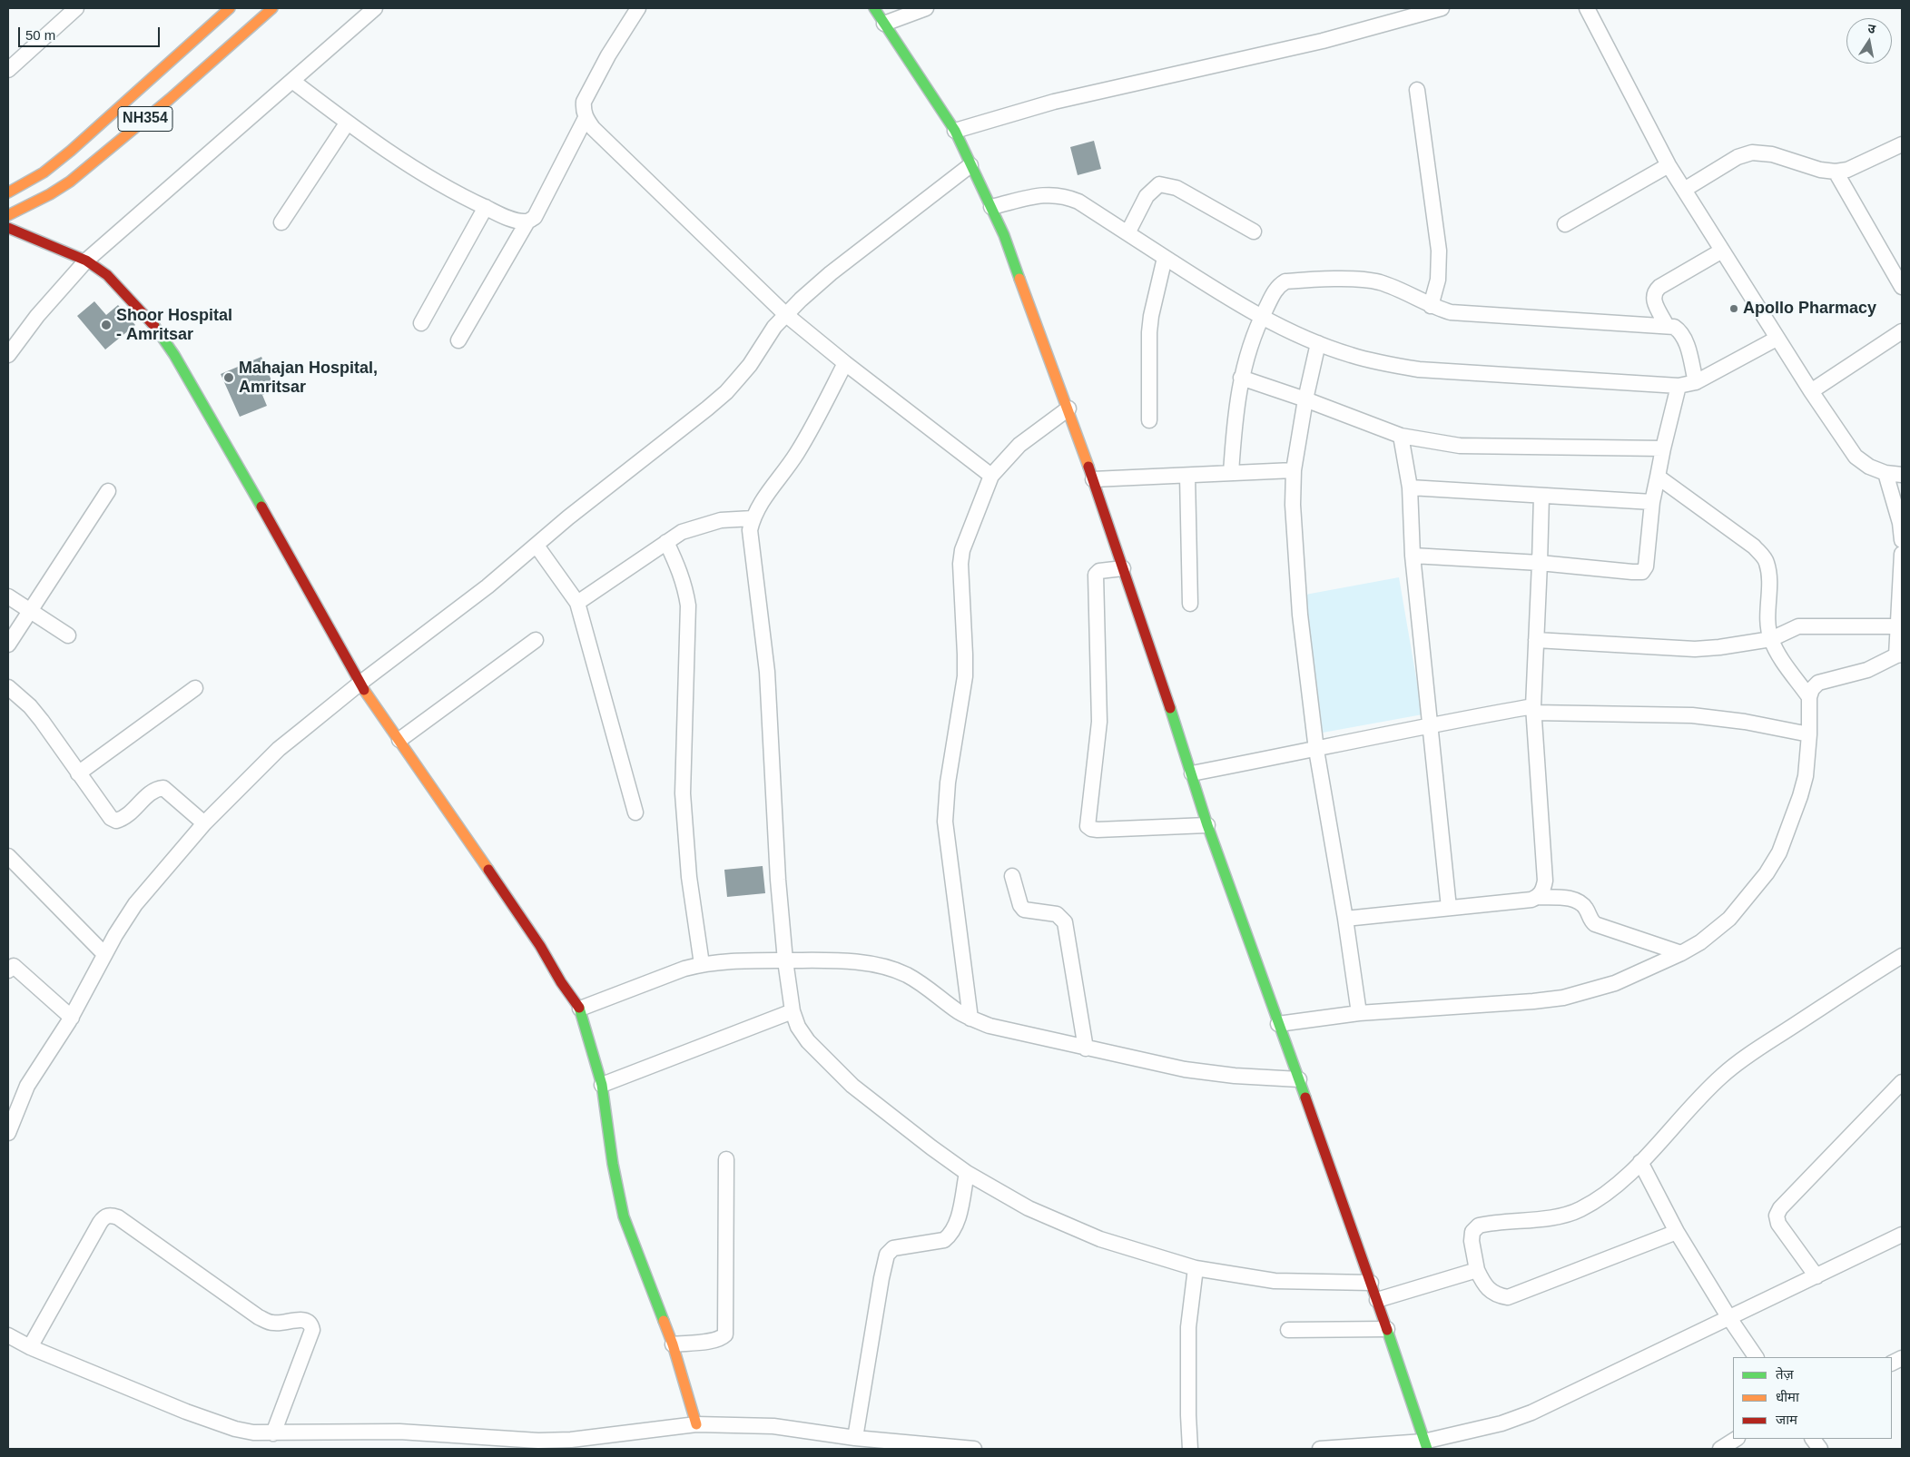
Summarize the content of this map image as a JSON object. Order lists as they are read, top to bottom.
{
  "streets": {
    "main road": ["NH354"]
  },
  "places": ["Apollo Pharmacy", "Shoor Hospital - Amritsar", "Mahajan Hospital, Amritsar"],
  "legend": ["तेज़", "धीमा", "जाम"],
  "scale_bar": "50 m",
  "north": "top"
}
